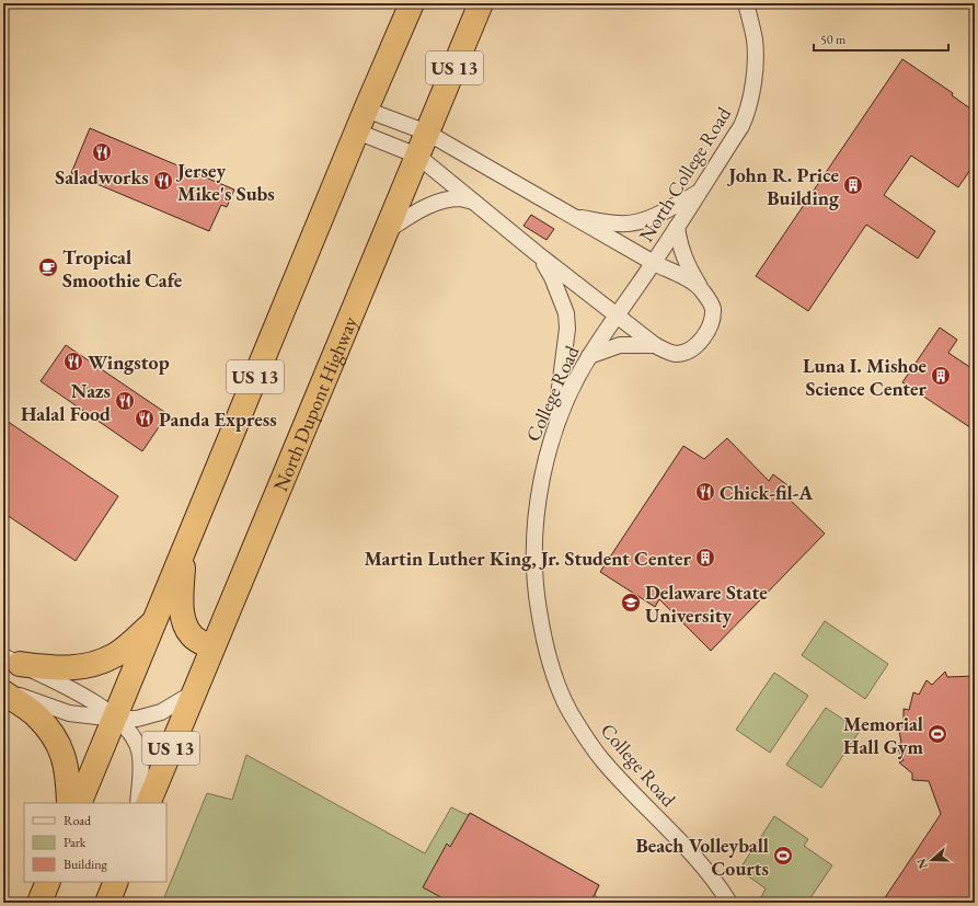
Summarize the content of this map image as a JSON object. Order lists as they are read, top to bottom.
{
  "streets": {
    "highway": ["US 13", "North Dupont Highway"],
    "street": ["North College Road", "College Road"]
  },
  "crossings": [
    ["North College Road", "College Road"]
  ],
  "places": {
    "restaurant": [
      "Saladworks",
      "Jersey Mike's Subs",
      "Wingstop",
      "Nazs Halal Food",
      "Panda Express",
      "Chick-fil-A"
    ],
    "building": ["John R. Price Building", "Luna I. Mishoe Science Center", "Martin Luther King, Jr. Student Center"],
    "cafe": ["Tropical Smoothie Cafe"],
    "school or university": ["Delaware State University"],
    "sports": ["Memorial Hall Gym", "Beach Volleyball Courts"]
  },
  "legend": ["Road", "Park", "Building"],
  "scale_bar": "50 m",
  "north": "left"
}
